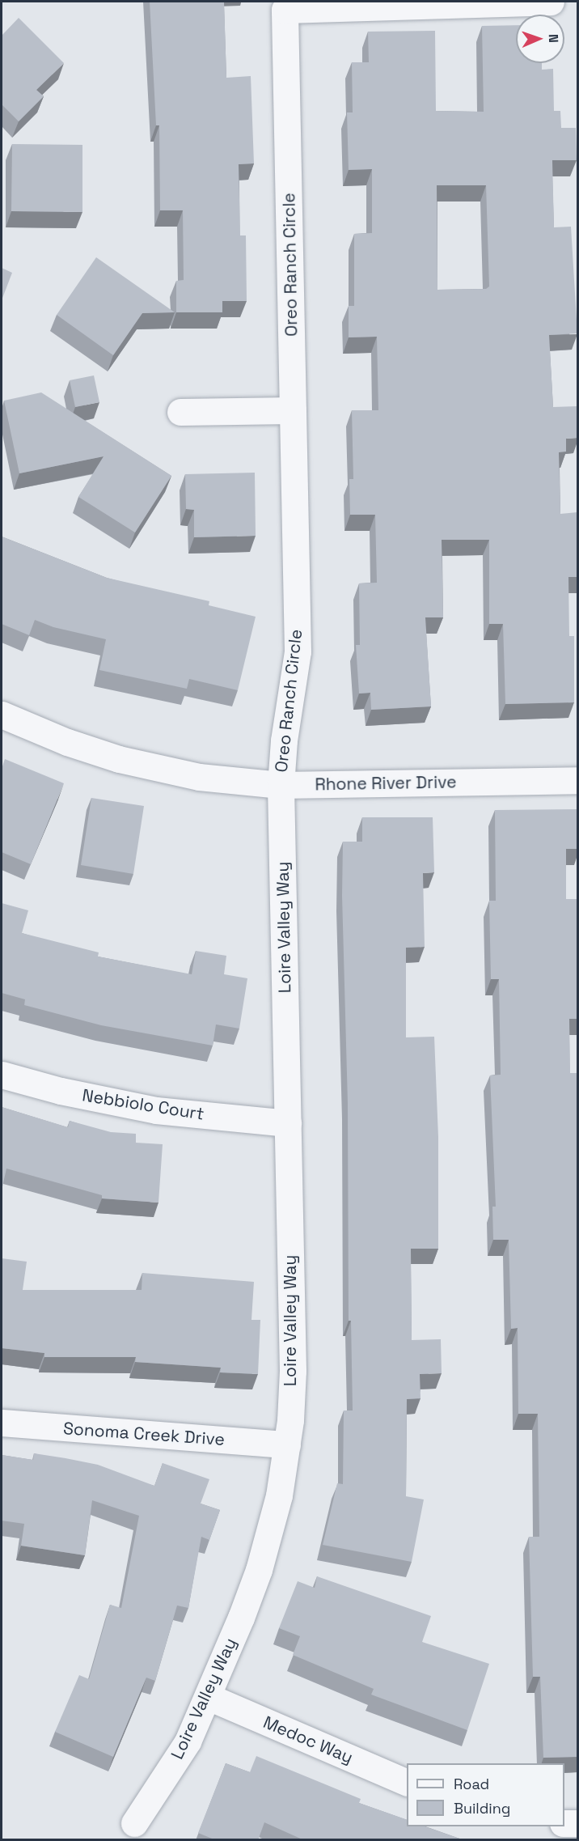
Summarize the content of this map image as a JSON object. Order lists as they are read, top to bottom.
{
  "streets": {
    "street": [
      "Oreo Ranch Circle",
      "Rhone River Drive",
      "Loire Valley Way",
      "Nebbiolo Court",
      "Sonoma Creek Drive",
      "Medoc Way"
    ]
  },
  "crossings": [
    ["Oreo Ranch Circle", "Rhone River Drive"],
    ["Oreo Ranch Circle", "Loire Valley Way"],
    ["Rhone River Drive", "Loire Valley Way"],
    ["Loire Valley Way", "Nebbiolo Court"],
    ["Loire Valley Way", "Sonoma Creek Drive"],
    ["Loire Valley Way", "Medoc Way"]
  ],
  "legend": ["Road", "Building"],
  "north": "right"
}
